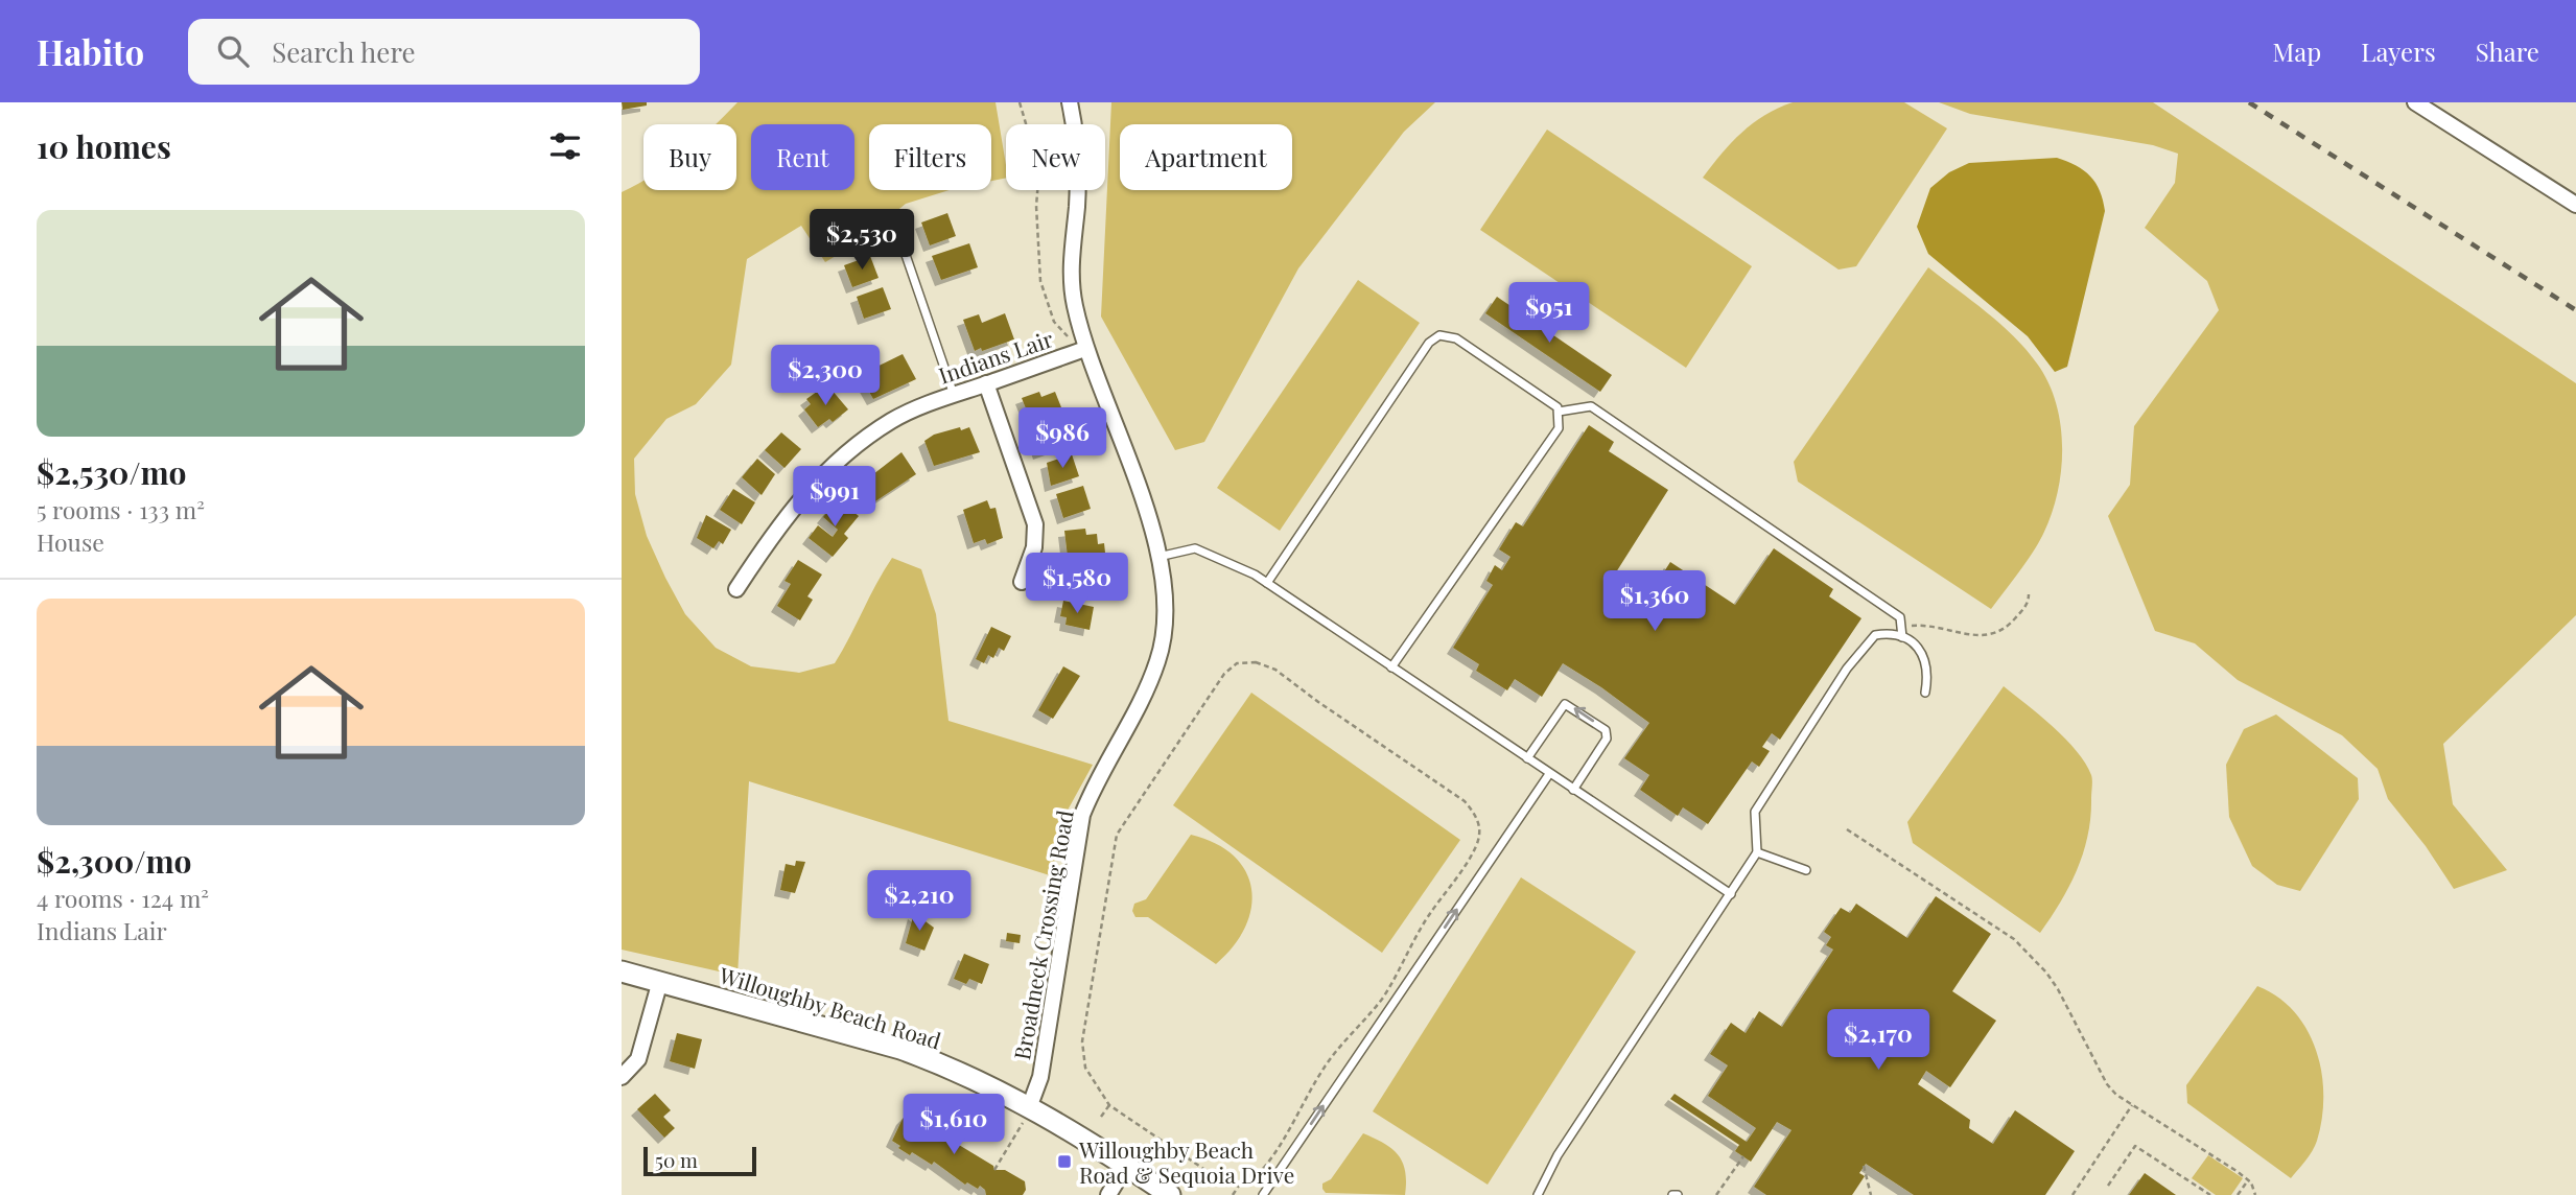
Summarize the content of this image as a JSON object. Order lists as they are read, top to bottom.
{
  "streets": {
    "street": ["Indians Lair", "Broadneck Crossing Road", "Willoughby Beach Road"]
  },
  "crossings": [
    ["Indians Lair", "Broadneck Crossing Road"],
    ["Broadneck Crossing Road", "Willoughby Beach Road"]
  ],
  "places": {
    "transit": ["Willoughby Beach Road & Sequoia Drive"]
  },
  "scale_bar": "50 m",
  "page": {
    "header": "Habito",
    "search": "Search here",
    "nav": ["Map", "Layers", "Share"],
    "heading": "10 homes",
    "chip": [
      "Buy",
      "Rent",
      "Filters",
      "New",
      "Apartment"
    ],
    "list": [
      {
        "name": "$2,530/mo",
        "note": "5 rooms · 133 m² · House"
      },
      {
        "name": "$2,300/mo",
        "note": "4 rooms · 124 m² · Indians Lair"
      }
    ],
    "price": [
      "$2,530",
      "$951",
      "$2,300",
      "$986",
      "$991",
      "$1,580",
      "$1,360",
      "$2,210",
      "$2,170",
      "$1,610"
    ],
    "scale": "50 m"
  }
}
